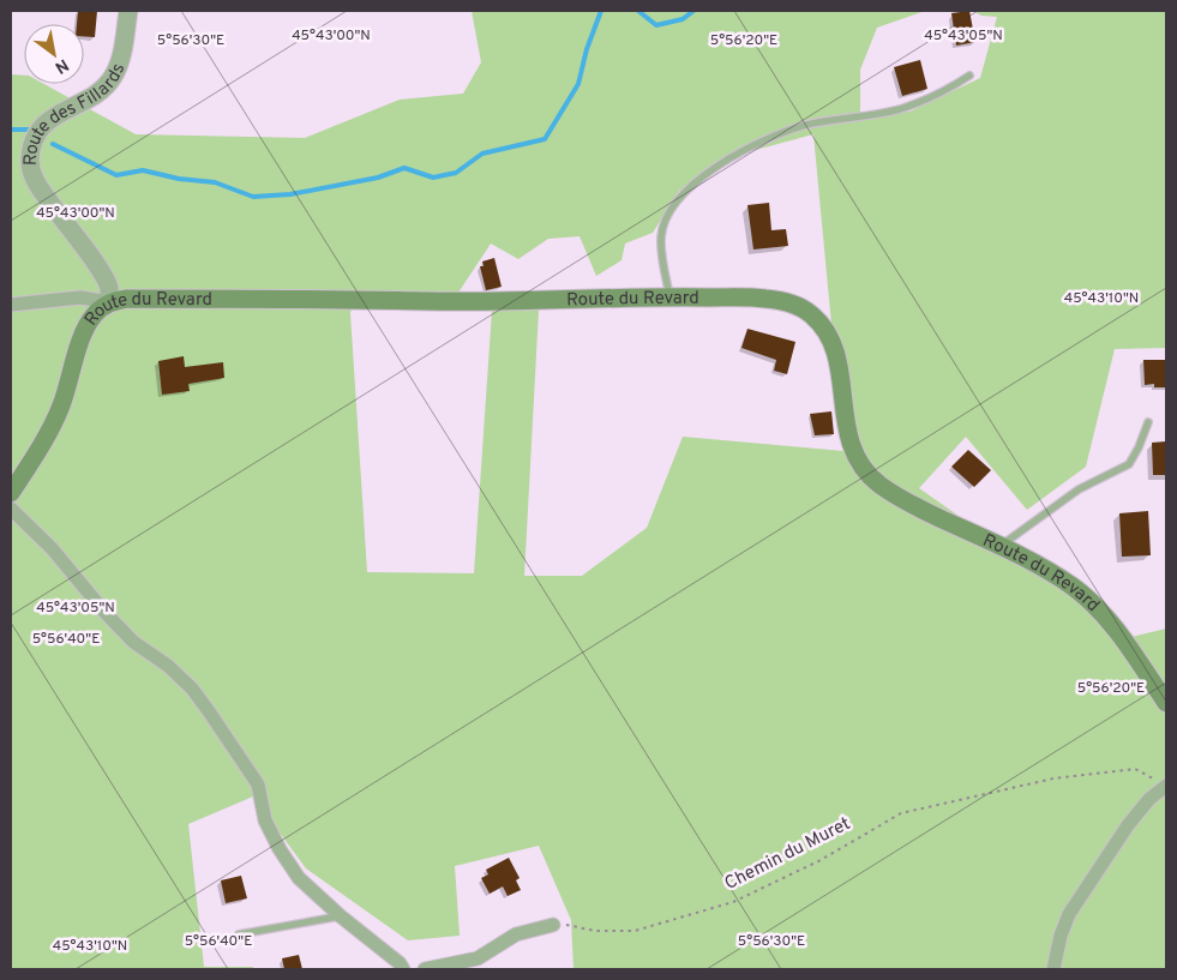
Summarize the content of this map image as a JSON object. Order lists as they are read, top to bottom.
{
  "streets": {
    "main road": ["Route du Revard"],
    "street": ["Route des Fillards"],
    "path": ["Chemin du Muret"]
  },
  "crossings": [
    ["Route des Fillards", "Route du Revard"]
  ],
  "north": "bottom right",
  "coordinates": [
    "45°43'00\"N",
    "45°43'05\"N",
    "5°56'30\"E",
    "5°56'20\"E",
    "45°43'10\"N",
    "5°56'40\"E"
  ]
}
